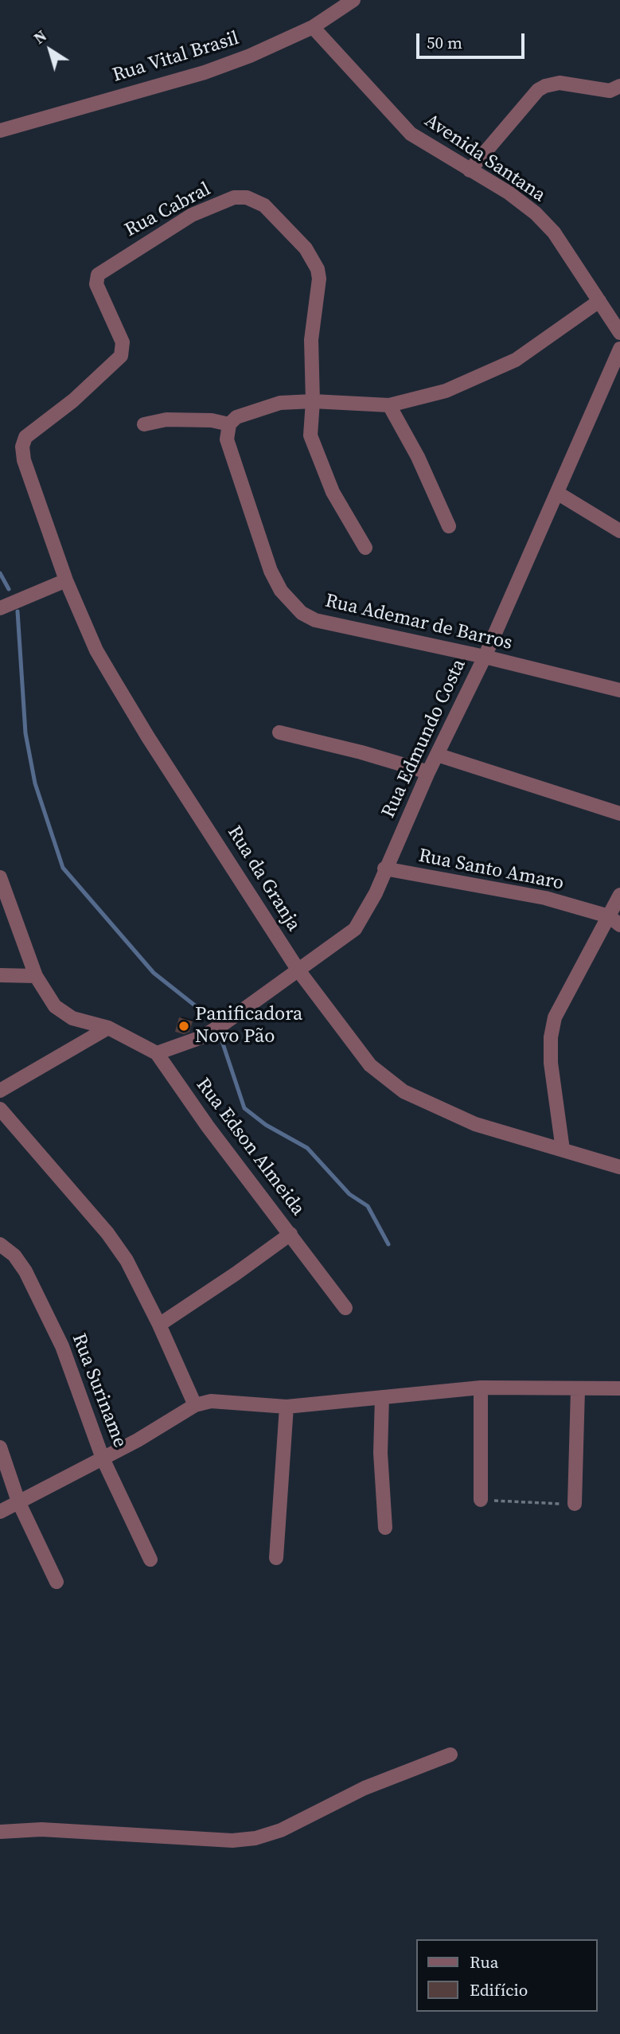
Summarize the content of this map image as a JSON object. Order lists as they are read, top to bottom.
{
  "streets": {
    "street": [
      "Rua Vital Brasil",
      "Avenida Santana",
      "Rua Cabral",
      "Rua Ademar de Barros",
      "Rua Edmundo Costa",
      "Rua Santo Amaro",
      "Rua da Granja",
      "Rua Edson Almeida",
      "Rua Suriname"
    ]
  },
  "crossings": [
    ["Rua Vital Brasil", "Avenida Santana"],
    ["Rua Cabral", "Rua da Granja"],
    ["Rua Ademar de Barros", "Rua Edmundo Costa"],
    ["Rua Edmundo Costa", "Rua Santo Amaro"],
    ["Rua Edmundo Costa", "Rua da Granja"],
    ["Rua Edmundo Costa", "Rua Edson Almeida"]
  ],
  "places": ["Panificadora Novo Pão"],
  "legend": ["Rua", "Edifício"],
  "scale_bar": "50 m",
  "north": "top left"
}
